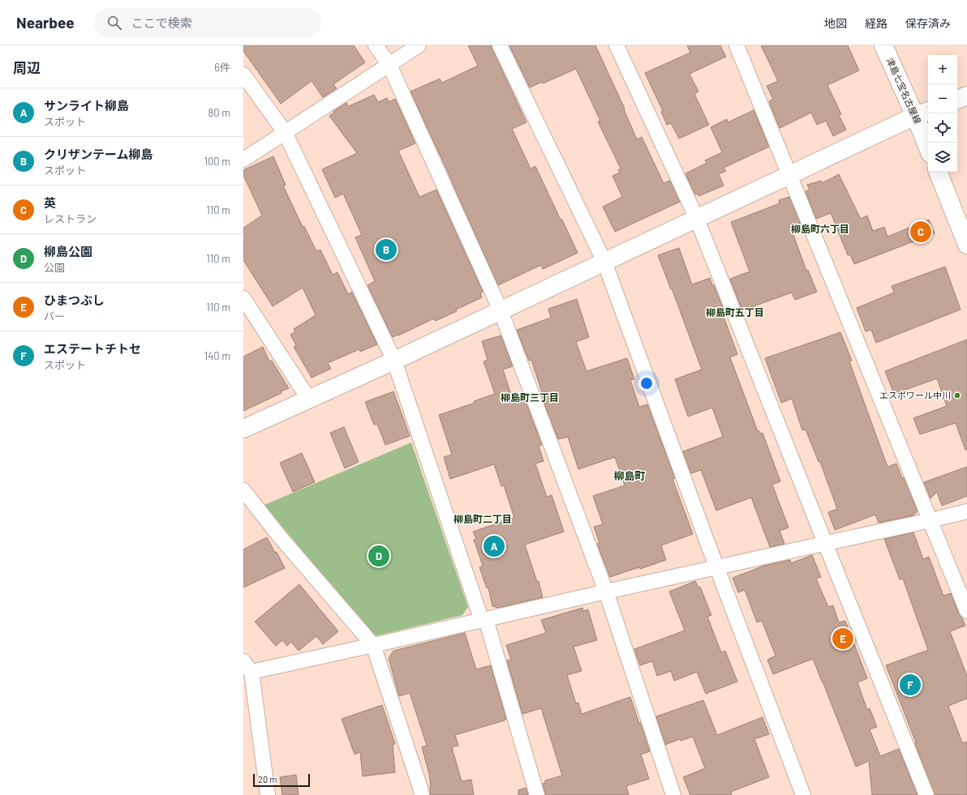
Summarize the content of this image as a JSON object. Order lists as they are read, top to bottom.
{
  "streets": {
    "street": ["津島七宝名古屋線"]
  },
  "districts": [
    "柳島町六丁目",
    "柳島町五丁目",
    "柳島町三丁目",
    "柳島町",
    "柳島町二丁目"
  ],
  "places": ["エスポワール中川"],
  "scale_bar": "20 m",
  "page": {
    "header": "Nearbee",
    "search": "ここで検索",
    "nav": ["地図", "経路", "保存済み"],
    "heading": ["周辺", "6件"],
    "map_buttons": ["+", "−"],
    "list": [
      {
        "mark": "A",
        "name": "サンライト柳島",
        "note": "スポット",
        "value": "80 m"
      },
      {
        "mark": "B",
        "name": "クリザンテーム柳島",
        "note": "スポット",
        "value": "100 m"
      },
      {
        "mark": "C",
        "name": "英",
        "note": "レストラン",
        "value": "110 m"
      },
      {
        "mark": "D",
        "name": "柳島公園",
        "note": "公園",
        "value": "110 m"
      },
      {
        "mark": "E",
        "name": "ひまつぶし",
        "note": "バー",
        "value": "110 m"
      },
      {
        "mark": "F",
        "name": "エステートチトセ",
        "note": "スポット",
        "value": "140 m"
      }
    ],
    "pins": [
      "C",
      "B",
      "A",
      "D",
      "E",
      "F"
    ],
    "scale": "20 m"
  }
}
